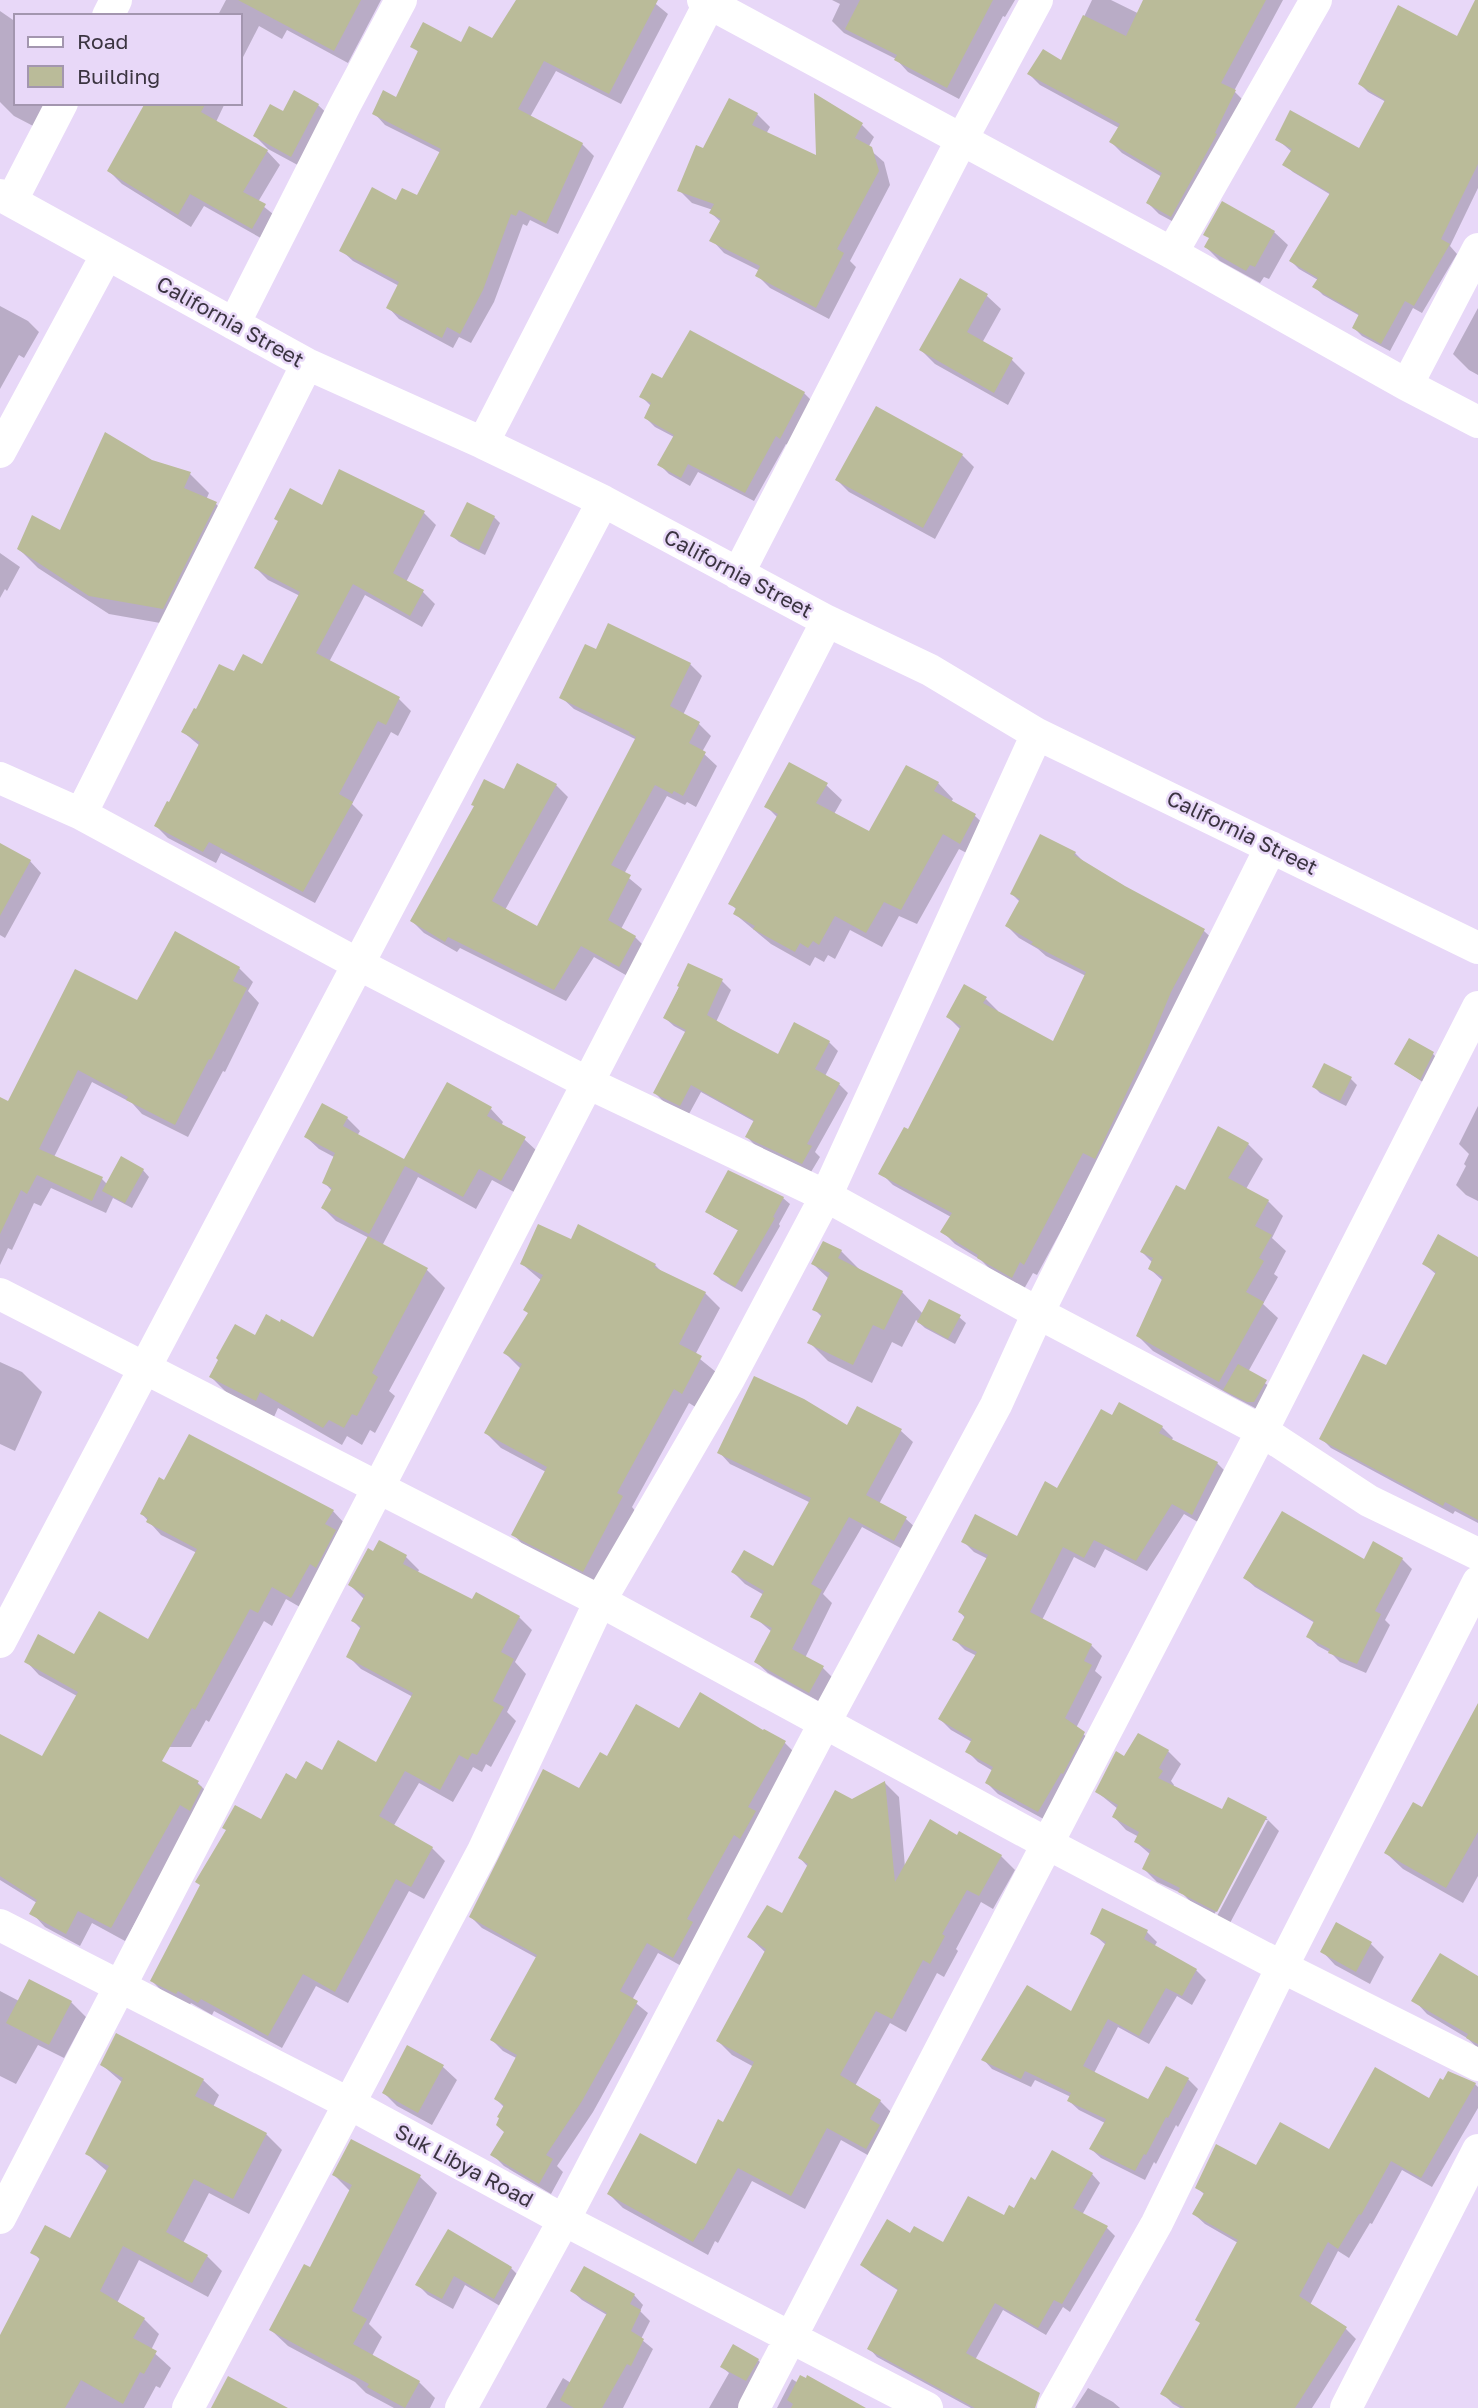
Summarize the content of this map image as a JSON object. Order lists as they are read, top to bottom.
{
  "streets": {
    "street": ["California Street", "Suk Libya Road"]
  },
  "legend": ["Road", "Building"]
}
